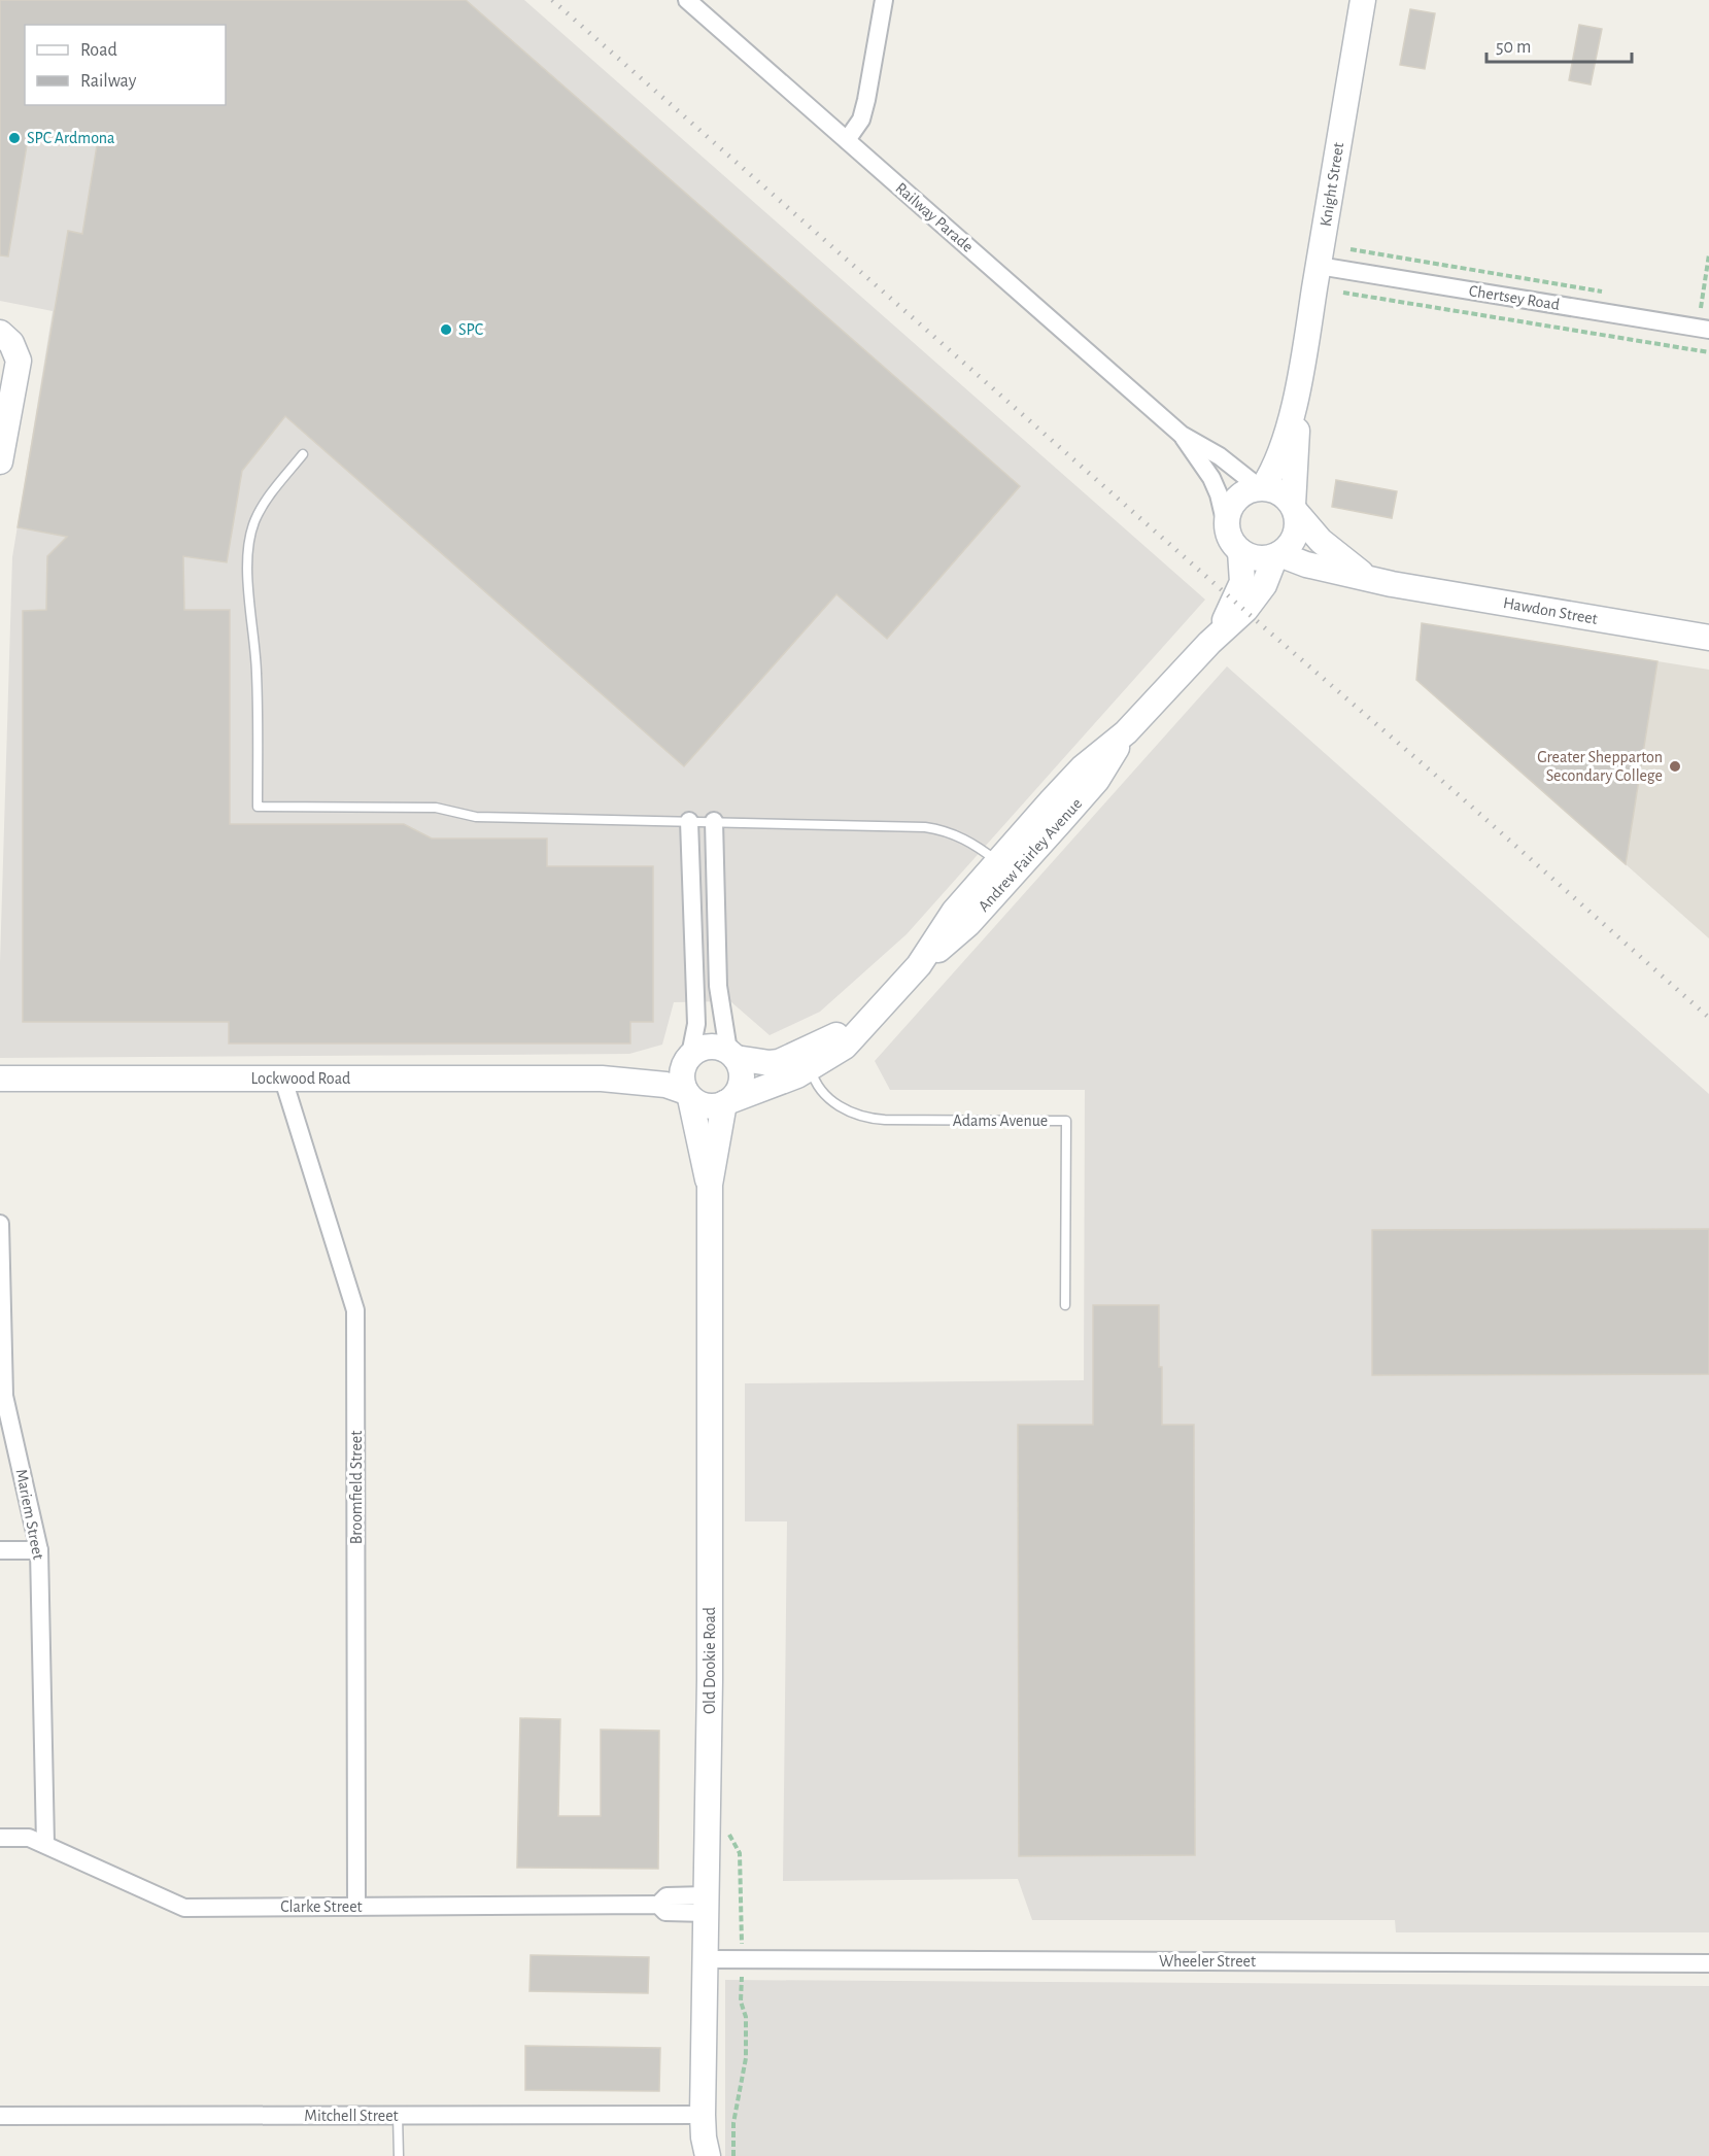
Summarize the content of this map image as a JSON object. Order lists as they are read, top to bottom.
{
  "streets": {
    "street": [
      "Knight Street",
      "Railway Parade",
      "Chertsey Road",
      "Hawdon Street",
      "Andrew Fairley Avenue",
      "Lockwood Road",
      "Broomfield Street",
      "Mariem Street",
      "Old Dookie Road",
      "Clarke Street",
      "Wheeler Street",
      "Mitchell Street"
    ],
    "lane": ["Adams Avenue"]
  },
  "crossings": [
    ["Knight Street", "Railway Parade"],
    ["Knight Street", "Chertsey Road"],
    ["Knight Street", "Hawdon Street"],
    ["Knight Street", "Andrew Fairley Avenue"],
    ["Railway Parade", "Hawdon Street"],
    ["Railway Parade", "Andrew Fairley Avenue"],
    ["Hawdon Street", "Andrew Fairley Avenue"],
    ["Andrew Fairley Avenue", "Lockwood Road"],
    ["Andrew Fairley Avenue", "Adams Avenue"],
    ["Andrew Fairley Avenue", "Old Dookie Road"],
    ["Lockwood Road", "Broomfield Street"],
    ["Lockwood Road", "Old Dookie Road"],
    ["Broomfield Street", "Clarke Street"],
    ["Mariem Street", "Clarke Street"],
    ["Old Dookie Road", "Clarke Street"],
    ["Old Dookie Road", "Wheeler Street"],
    ["Old Dookie Road", "Mitchell Street"]
  ],
  "places": ["SPC Ardmona", "SPC", "Greater Shepparton Secondary College"],
  "legend": ["Road", "Railway"],
  "scale_bar": "50 m"
}
